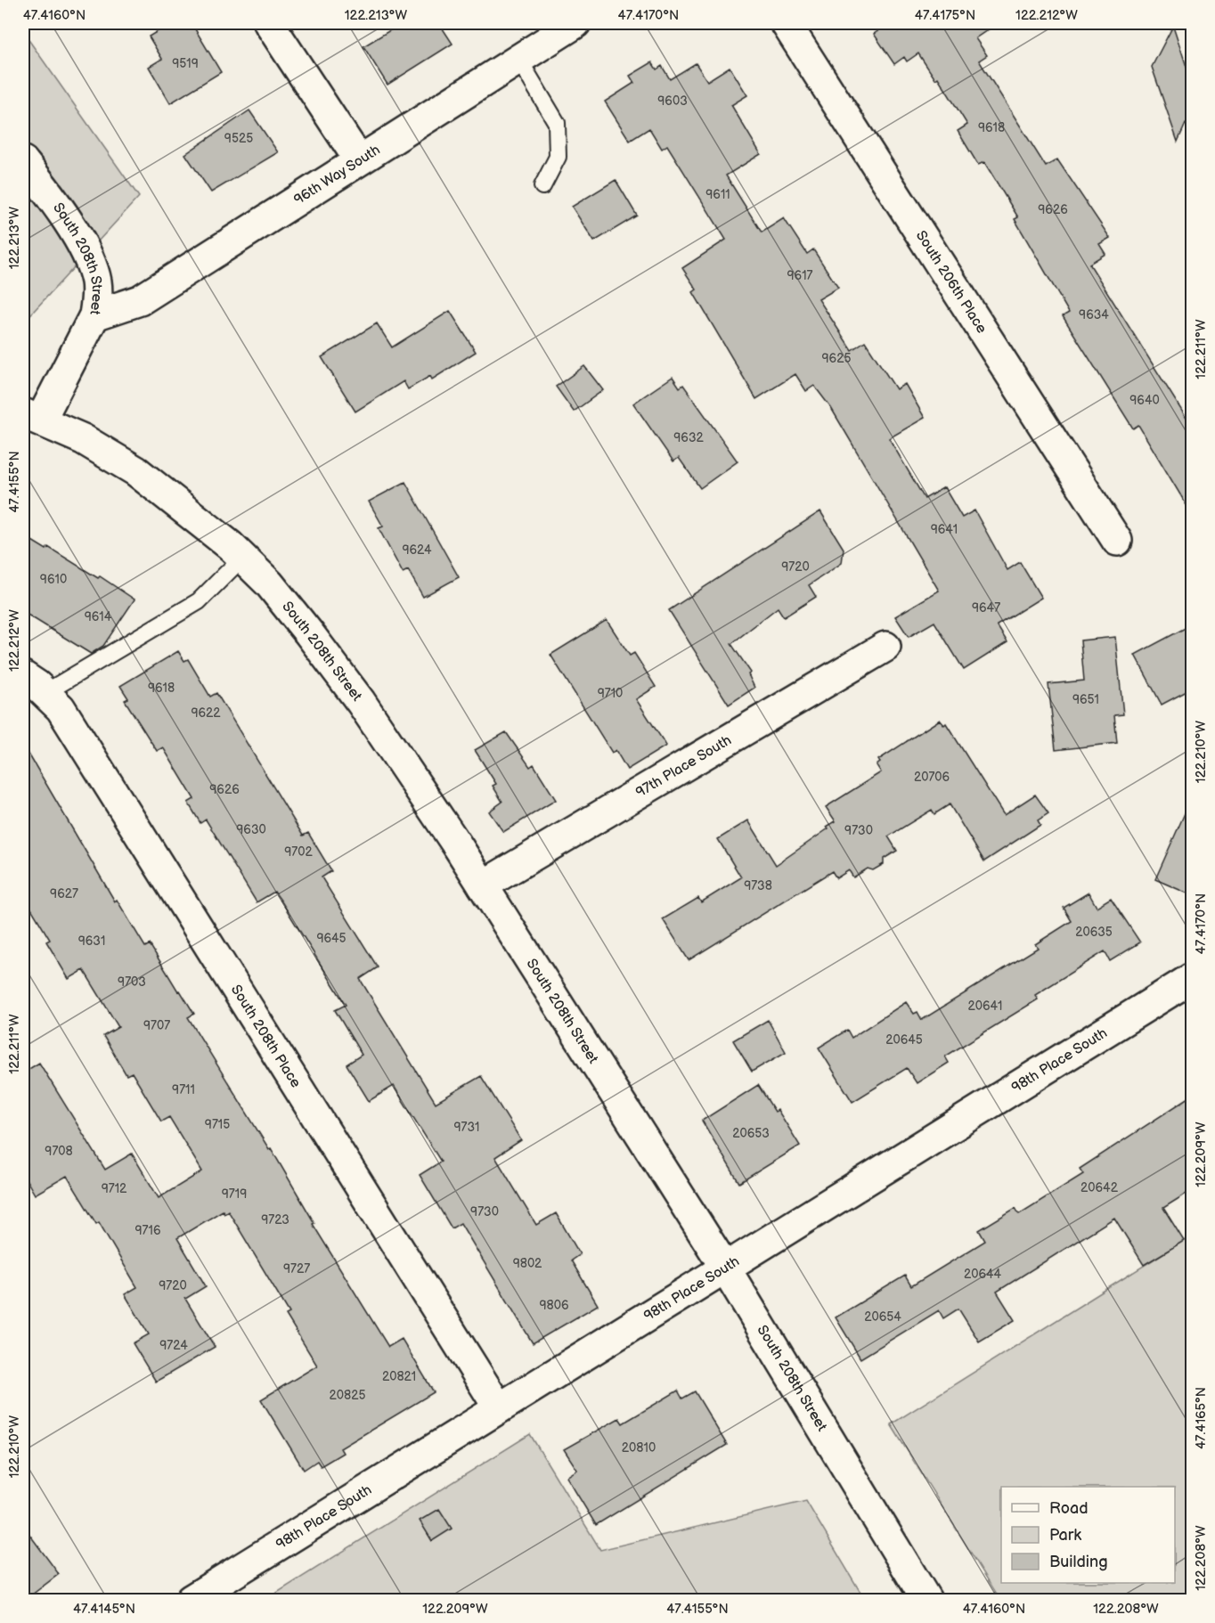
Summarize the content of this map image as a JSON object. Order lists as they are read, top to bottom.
{
  "streets": {
    "street": [
      "96th Way South",
      "South 208th Street",
      "South 206th Place",
      "97th Place South",
      "South 208th Place",
      "98th Place South"
    ]
  },
  "crossings": [
    ["96th Way South", "South 208th Street"],
    ["South 208th Street", "97th Place South"],
    ["South 208th Street", "98th Place South"],
    ["South 208th Place", "98th Place South"]
  ],
  "house_numbers": [
    "9519",
    "9603",
    "9618",
    "9525",
    "9611",
    "9626",
    "9617",
    "9634",
    "9625",
    "9640",
    "9632",
    "9641",
    "9624",
    "9720",
    "9610",
    "9647",
    "9614",
    "9618",
    "9710",
    "9651",
    "9622",
    "20706",
    "9626",
    "9630",
    "9730",
    "9702",
    "9738",
    "9627",
    "20635",
    "9645",
    "9631",
    "9703",
    "20641",
    "9707",
    "20645",
    "9711",
    "9715",
    "9731",
    "20653",
    "9708",
    "20642",
    "9712",
    "9719",
    "9730",
    "9723",
    "9716",
    "9802",
    "9727",
    "20644",
    "9720",
    "9806",
    "20654",
    "9724",
    "20821",
    "20825",
    "20810"
  ],
  "legend": ["Road", "Park", "Building"],
  "coordinates": [
    "47.4160°N",
    "122.213°W",
    "47.4170°N",
    "47.4175°N",
    "122.212°W",
    "122.211°W",
    "47.4155°N",
    "122.210°W",
    "122.209°W",
    "47.4165°N",
    "122.208°W",
    "47.4145°N"
  ]
}
